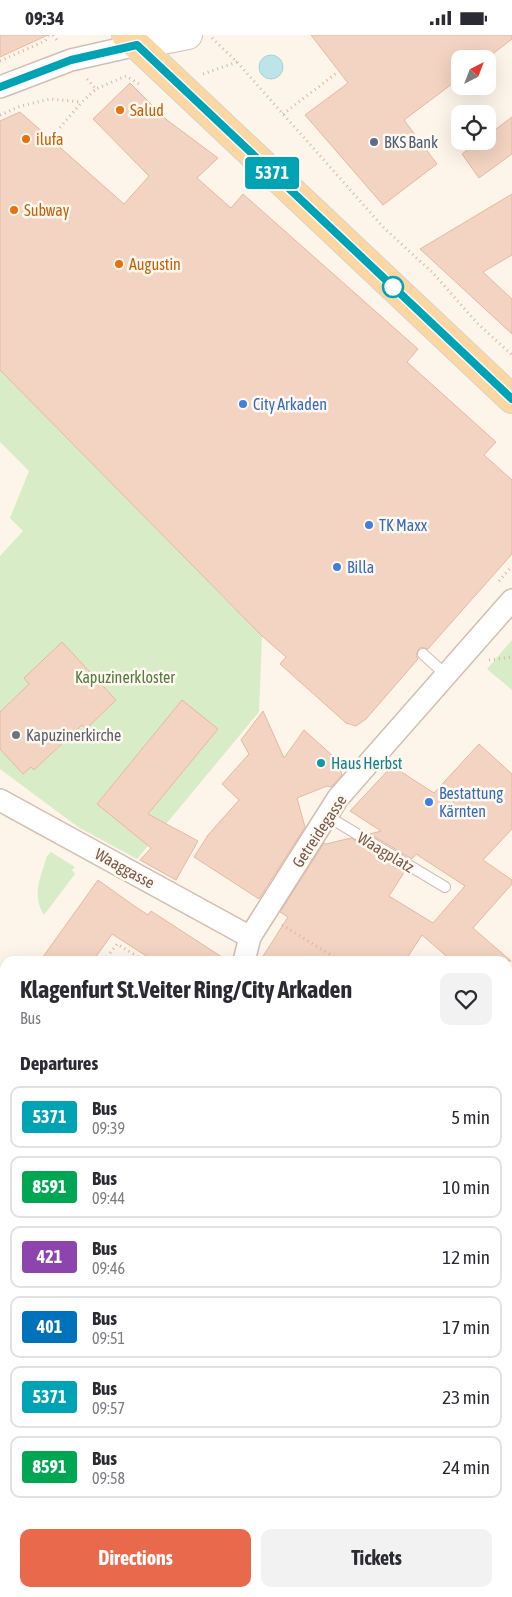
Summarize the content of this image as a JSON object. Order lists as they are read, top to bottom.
{
  "streets": {
    "street": ["Getreidegasse", "Waaggasse"],
    "lane": ["Waagplatz"]
  },
  "crossings": [
    ["Getreidegasse", "Waagplatz"],
    ["Getreidegasse", "Waaggasse"]
  ],
  "parks": ["Kapuzinerkloster"],
  "places": [
    "Salud",
    "ilufa",
    "BKS Bank",
    "Subway",
    "Augustin",
    "City Arkaden",
    "TK Maxx",
    "Billa",
    "Kapuzinerkirche",
    "Haus Herbst",
    "Bestattung Kärnten"
  ],
  "lines": ["bus line 5371"],
  "north": "top right",
  "page": {
    "status": "09:34",
    "on_map": "5371",
    "heading": [
      ["Klagenfurt St.Veiter Ring/City Arkaden", "Bus"],
      "Departures"
    ],
    "list": [
      {
        "mark": "5371",
        "name": "Bus",
        "note": "09:39",
        "value": "5 min"
      },
      {
        "mark": "8591",
        "name": "Bus",
        "note": "09:44",
        "value": "10 min"
      },
      {
        "mark": "421",
        "name": "Bus",
        "note": "09:46",
        "value": "12 min"
      },
      {
        "mark": "401",
        "name": "Bus",
        "note": "09:51",
        "value": "17 min"
      },
      {
        "mark": "5371",
        "name": "Bus",
        "note": "09:57",
        "value": "23 min"
      },
      {
        "mark": "8591",
        "name": "Bus",
        "note": "09:58",
        "value": "24 min"
      }
    ],
    "buttons": ["Directions", "Tickets"]
  }
}
